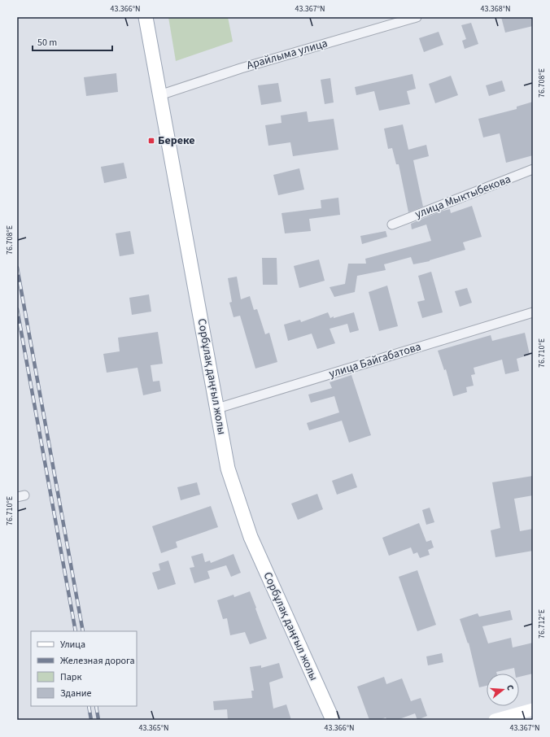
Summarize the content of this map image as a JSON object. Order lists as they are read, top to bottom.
{
  "streets": {
    "main road": ["Сорбұлақ даңғыл жолы"],
    "street": ["Арайлыма улица", "улица Мыктыбекова", "улица Байгабатова"]
  },
  "crossings": [
    ["Арайлыма улица", "Сорбұлақ даңғыл жолы"],
    ["улица Байгабатова", "Сорбұлақ даңғыл жолы"]
  ],
  "places": {
    "transit": ["Береке"]
  },
  "legend": [
    "Улица",
    "Железная дорога",
    "Парк",
    "Здание"
  ],
  "scale_bar": "50 m",
  "north": "right",
  "coordinates": [
    "43.366°N",
    "43.367°N",
    "43.368°N",
    "76.708°E",
    "76.710°E",
    "76.712°E",
    "43.365°N"
  ]
}
